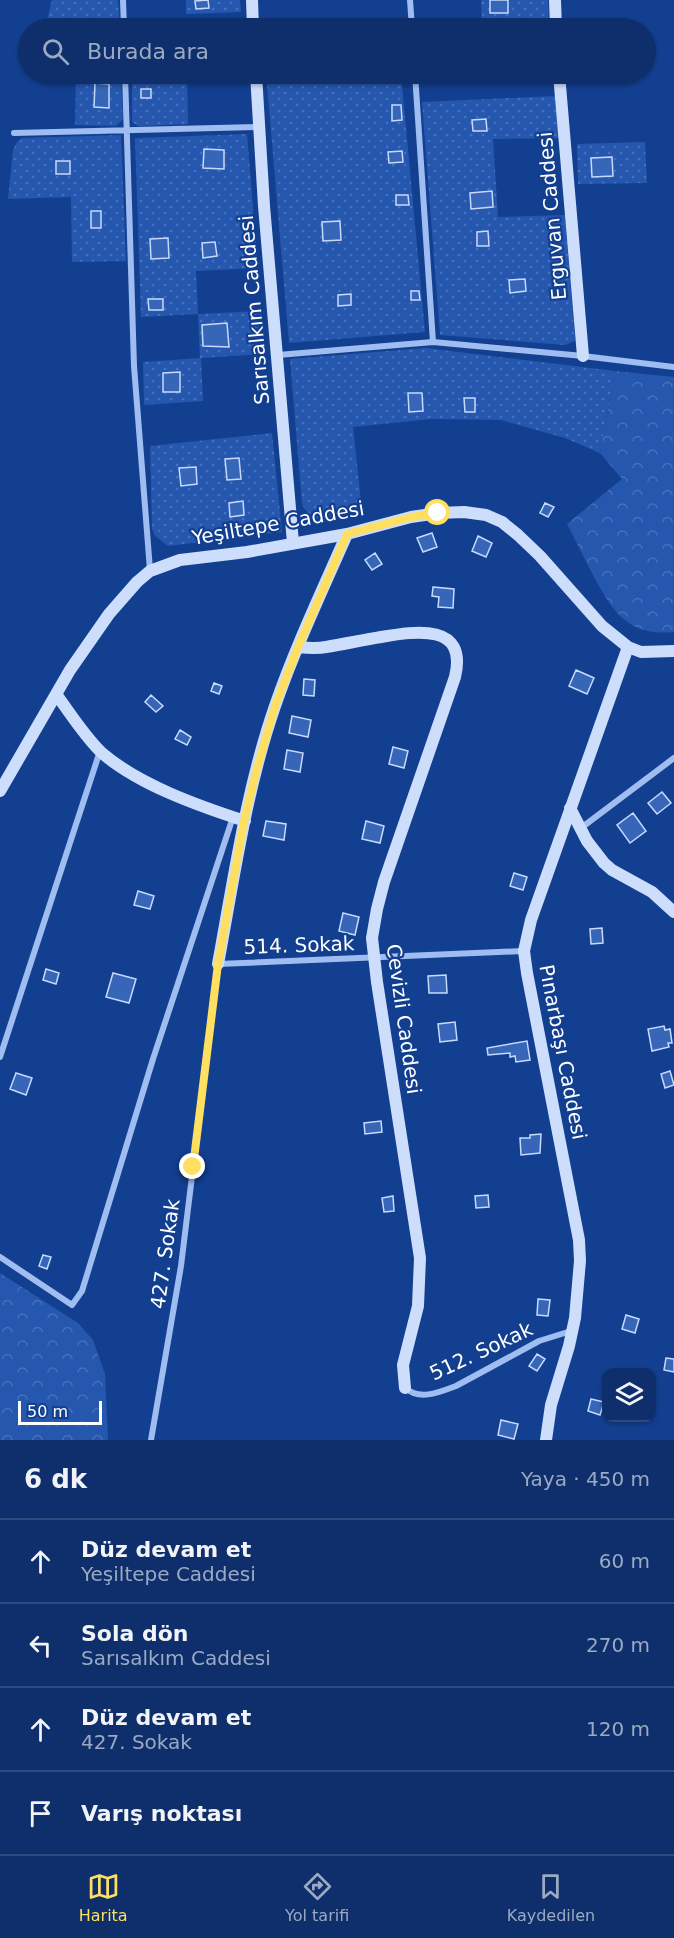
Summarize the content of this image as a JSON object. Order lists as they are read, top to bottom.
{
  "streets": {
    "street": [
      "Erguvan Caddesi",
      "Sarısalkım Caddesi",
      "Yeşiltepe Caddesi",
      "514. Sokak",
      "Cevizli Caddesi",
      "Pınarbaşı Caddesi",
      "427. Sokak",
      "512. Sokak"
    ]
  },
  "crossings": [
    ["Sarısalkım Caddesi", "Yeşiltepe Caddesi"],
    ["Yeşiltepe Caddesi", "Pınarbaşı Caddesi"],
    ["514. Sokak", "Cevizli Caddesi"],
    ["514. Sokak", "Pınarbaşı Caddesi"],
    ["514. Sokak", "427. Sokak"],
    ["Cevizli Caddesi", "512. Sokak"],
    ["Pınarbaşı Caddesi", "512. Sokak"]
  ],
  "scale_bar": "50 m",
  "page": {
    "search": "Burada ara",
    "scale": "50 m",
    "heading": ["6 dk", "Yaya · 450 m"],
    "list": [
      ["Düz devam et", "Yeşiltepe Caddesi", "60 m"],
      ["Sola dön", "Sarısalkım Caddesi", "270 m"],
      ["Düz devam et", "427. Sokak", "120 m"],
      "Varış noktası"
    ],
    "nav": ["Harita", "Yol tarifi", "Kaydedilen"]
  }
}
